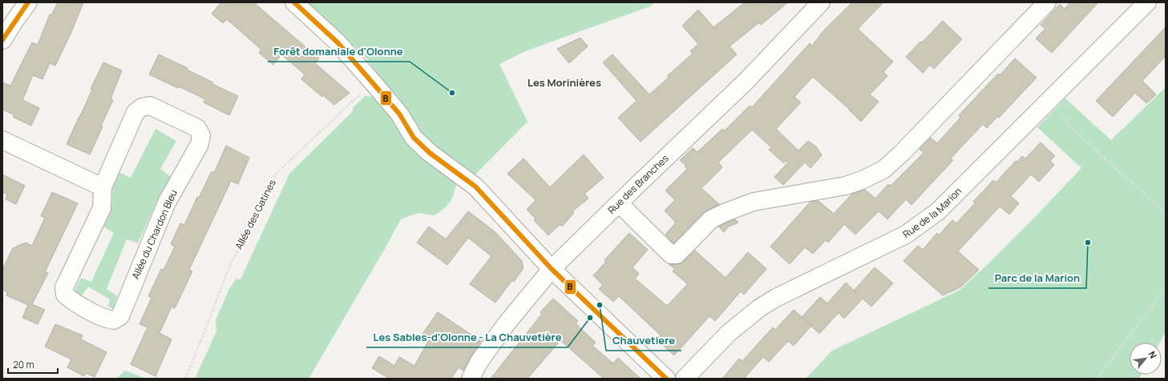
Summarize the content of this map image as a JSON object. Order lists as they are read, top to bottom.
{
  "streets": {
    "street": ["Rue des Branches", "Rue de la Marion", "Allée du Chardon Bleu"],
    "path": ["Allée des Gatines"]
  },
  "districts": ["Les Morinières"],
  "places": [
    "Forêt domaniale d'Olonne",
    "Parc de la Marion",
    "Chauvetiere",
    "Les Sables-d'Olonne - La Chauvetière"
  ],
  "lines": ["transit line B"],
  "scale_bar": "20 m",
  "north": "top right"
}
